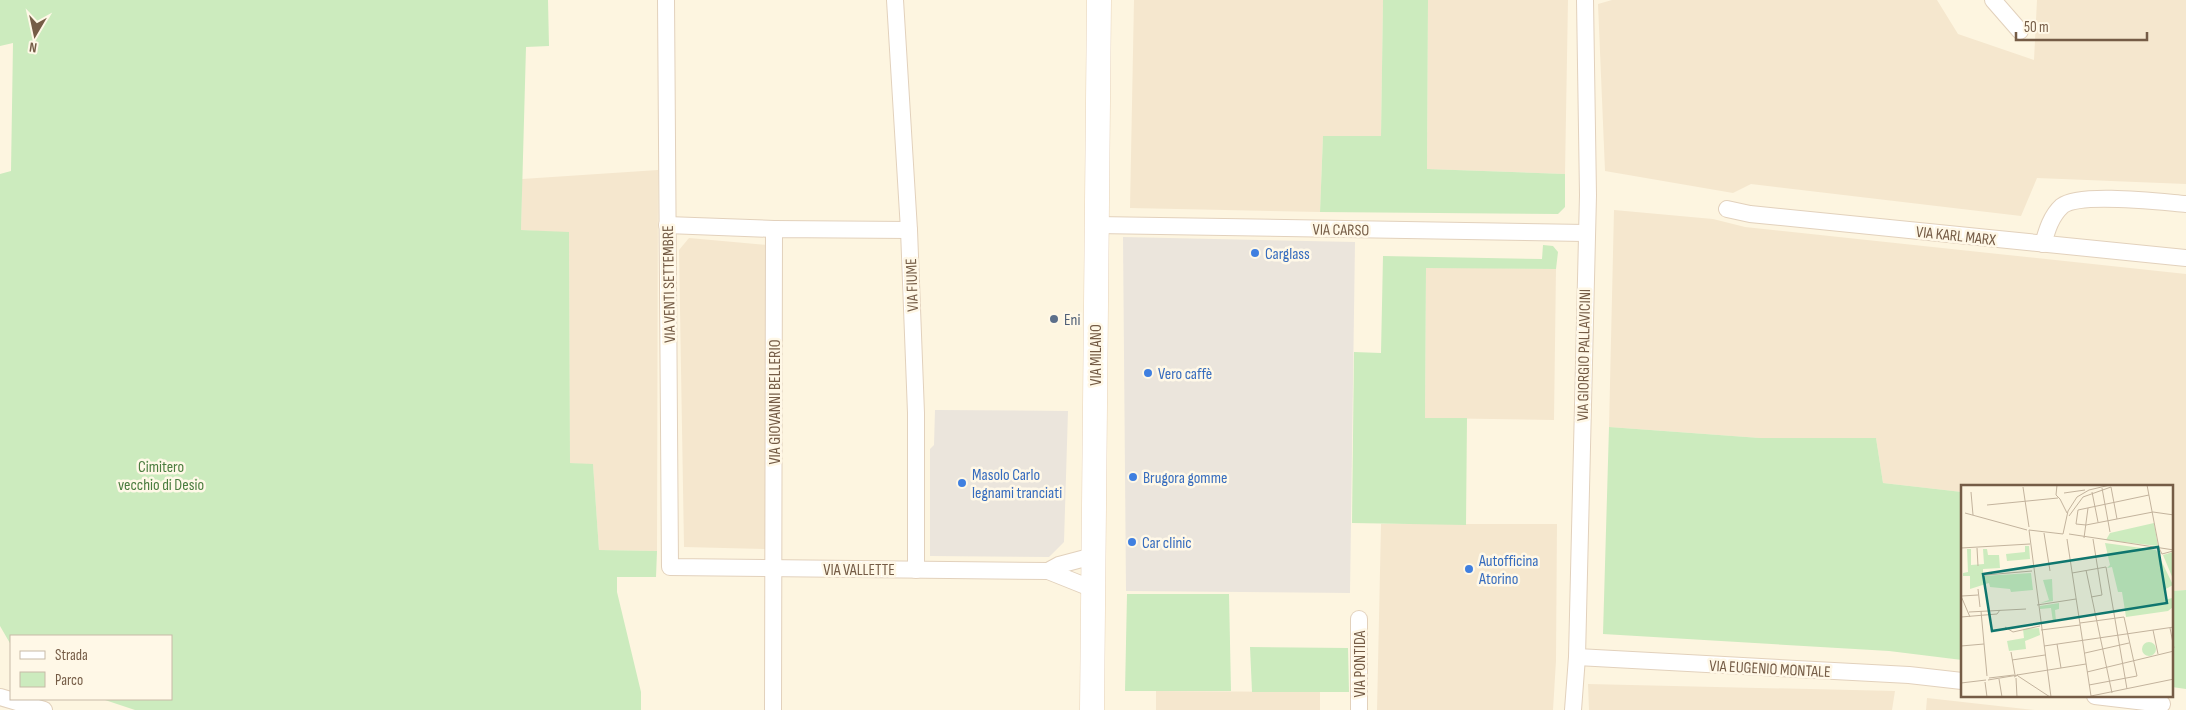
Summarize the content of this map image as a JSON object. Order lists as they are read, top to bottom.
{
  "streets": {
    "main road": ["VIA MILANO"],
    "street": [
      "VIA CARSO",
      "VIA KARL MARX",
      "VIA VENTI SETTEMBRE",
      "VIA FIUME",
      "VIA GIORGIO PALLAVICINI",
      "VIA GIOVANNI BELLERIO",
      "VIA VALLETTE",
      "VIA PONTIDA",
      "VIA EUGENIO MONTALE"
    ]
  },
  "crossings": [
    ["VIA CARSO", "VIA MILANO"],
    ["VIA CARSO", "VIA GIORGIO PALLAVICINI"],
    ["VIA VENTI SETTEMBRE", "VIA VALLETTE"],
    ["VIA FIUME", "VIA VALLETTE"],
    ["VIA MILANO", "VIA VALLETTE"],
    ["VIA GIORGIO PALLAVICINI", "VIA EUGENIO MONTALE"],
    ["VIA GIOVANNI BELLERIO", "VIA VALLETTE"]
  ],
  "parks": ["Cimitero vecchio di Desio"],
  "places": [
    "Carglass",
    "Eni",
    "Vero caffè",
    "Brugora gomme",
    "Masolo Carlo legnami tranciati",
    "Car clinic",
    "Autofficina Atorino"
  ],
  "legend": ["Strada", "Parco"],
  "scale_bar": "50 m",
  "north": "bottom"
}
